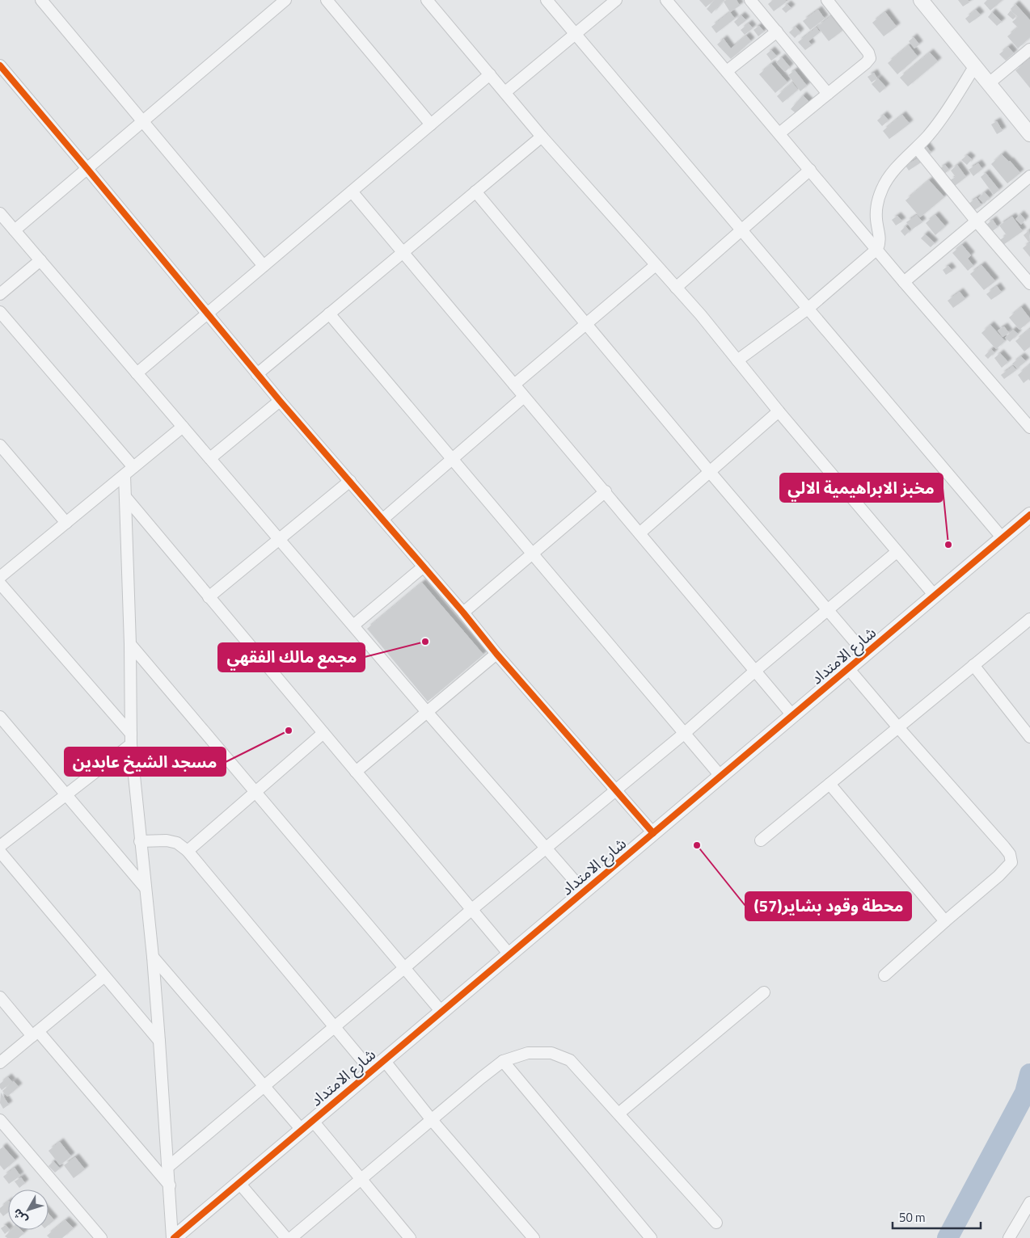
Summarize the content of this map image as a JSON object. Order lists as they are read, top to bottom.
{
  "streets": {
    "street": ["شارع الامتداد"]
  },
  "places": [
    "مخبز الابراهيمية الالي",
    "مجمع مالك الفقهي",
    "مسجد الشيخ عابدين",
    "محطة وقود بشاير(57)"
  ],
  "scale_bar": "50 m",
  "north": "bottom left"
}
